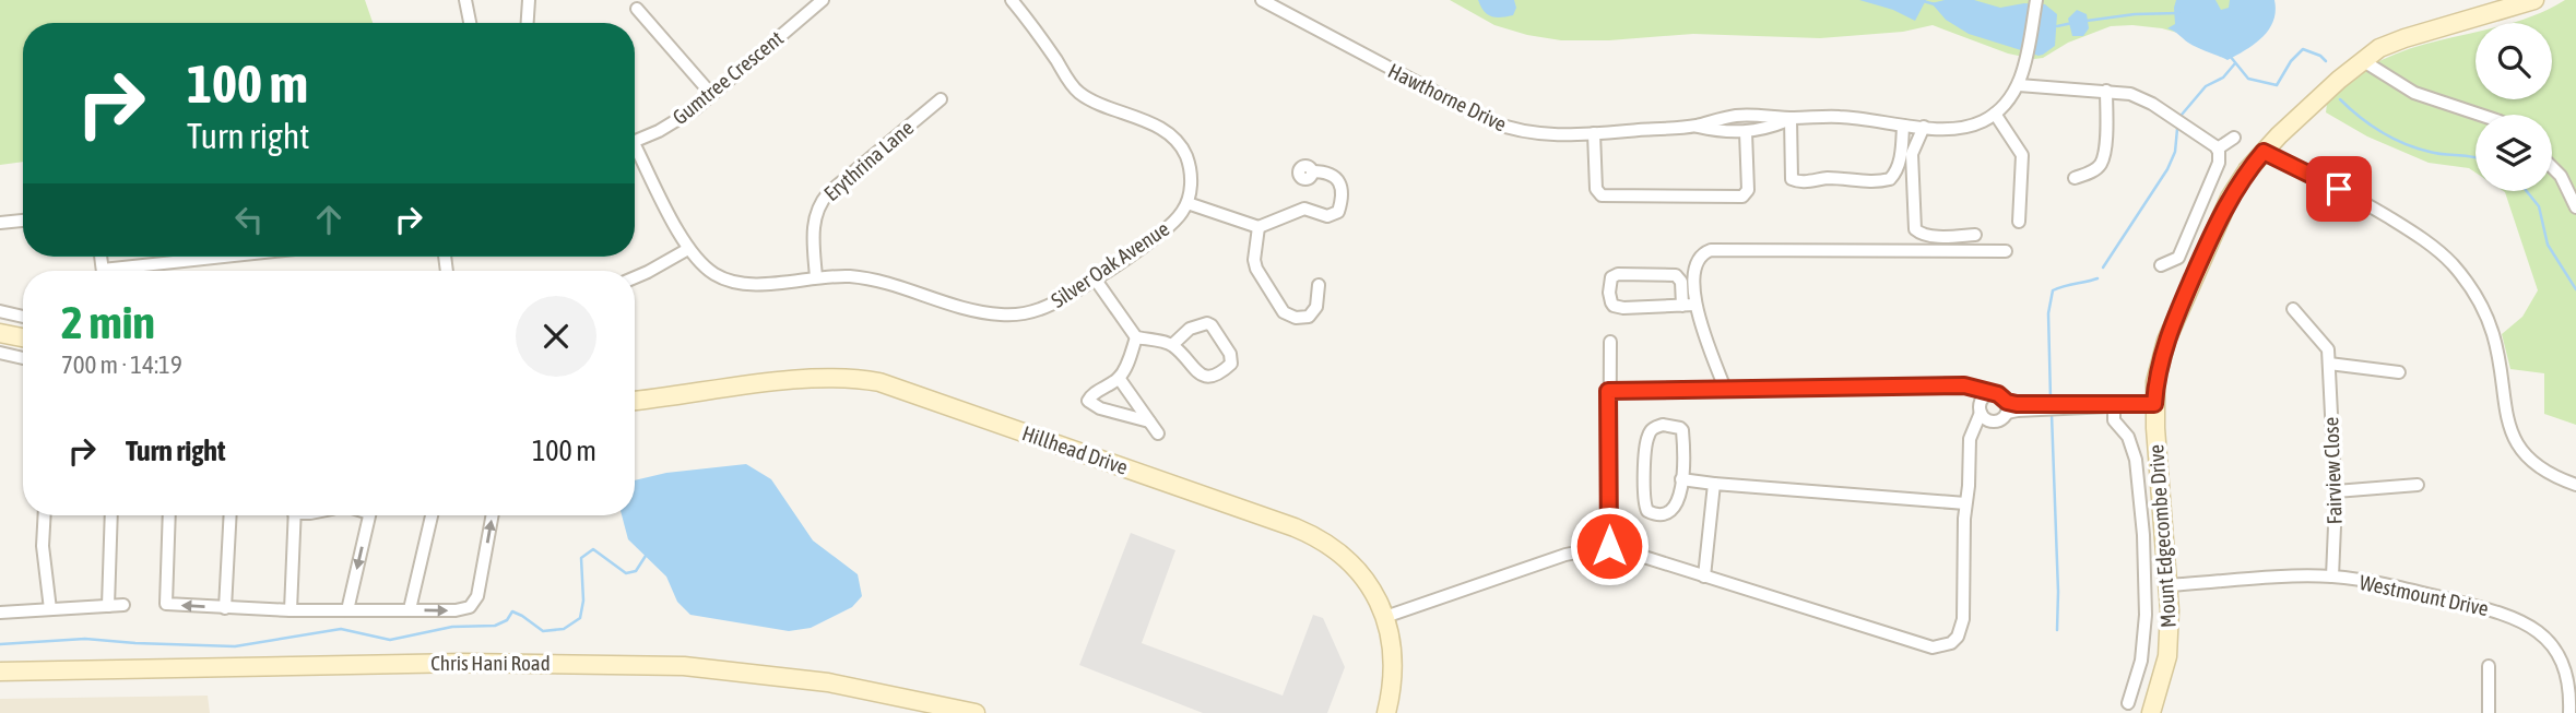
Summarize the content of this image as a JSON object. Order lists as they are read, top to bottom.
{
  "streets": {
    "street": [
      "Gumtree Crescent",
      "Hawthorne Drive",
      "Erythrina Lane",
      "Silver Oak Avenue",
      "Hillhead Drive",
      "Fairview Close",
      "Mount Edgecombe Drive",
      "Westmount Drive",
      "Chris Hani Road"
    ]
  },
  "crossings": [
    ["Erythrina Lane", "Silver Oak Avenue"],
    ["Fairview Close", "Westmount Drive"],
    ["Mount Edgecombe Drive", "Westmount Drive"]
  ],
  "page": {
    "turn": ["100 m", "Turn right"],
    "heading": ["2 min", "700 m · 14:19"],
    "list": [
      {
        "name": "Turn right",
        "value": "100 m"
      }
    ]
  }
}
